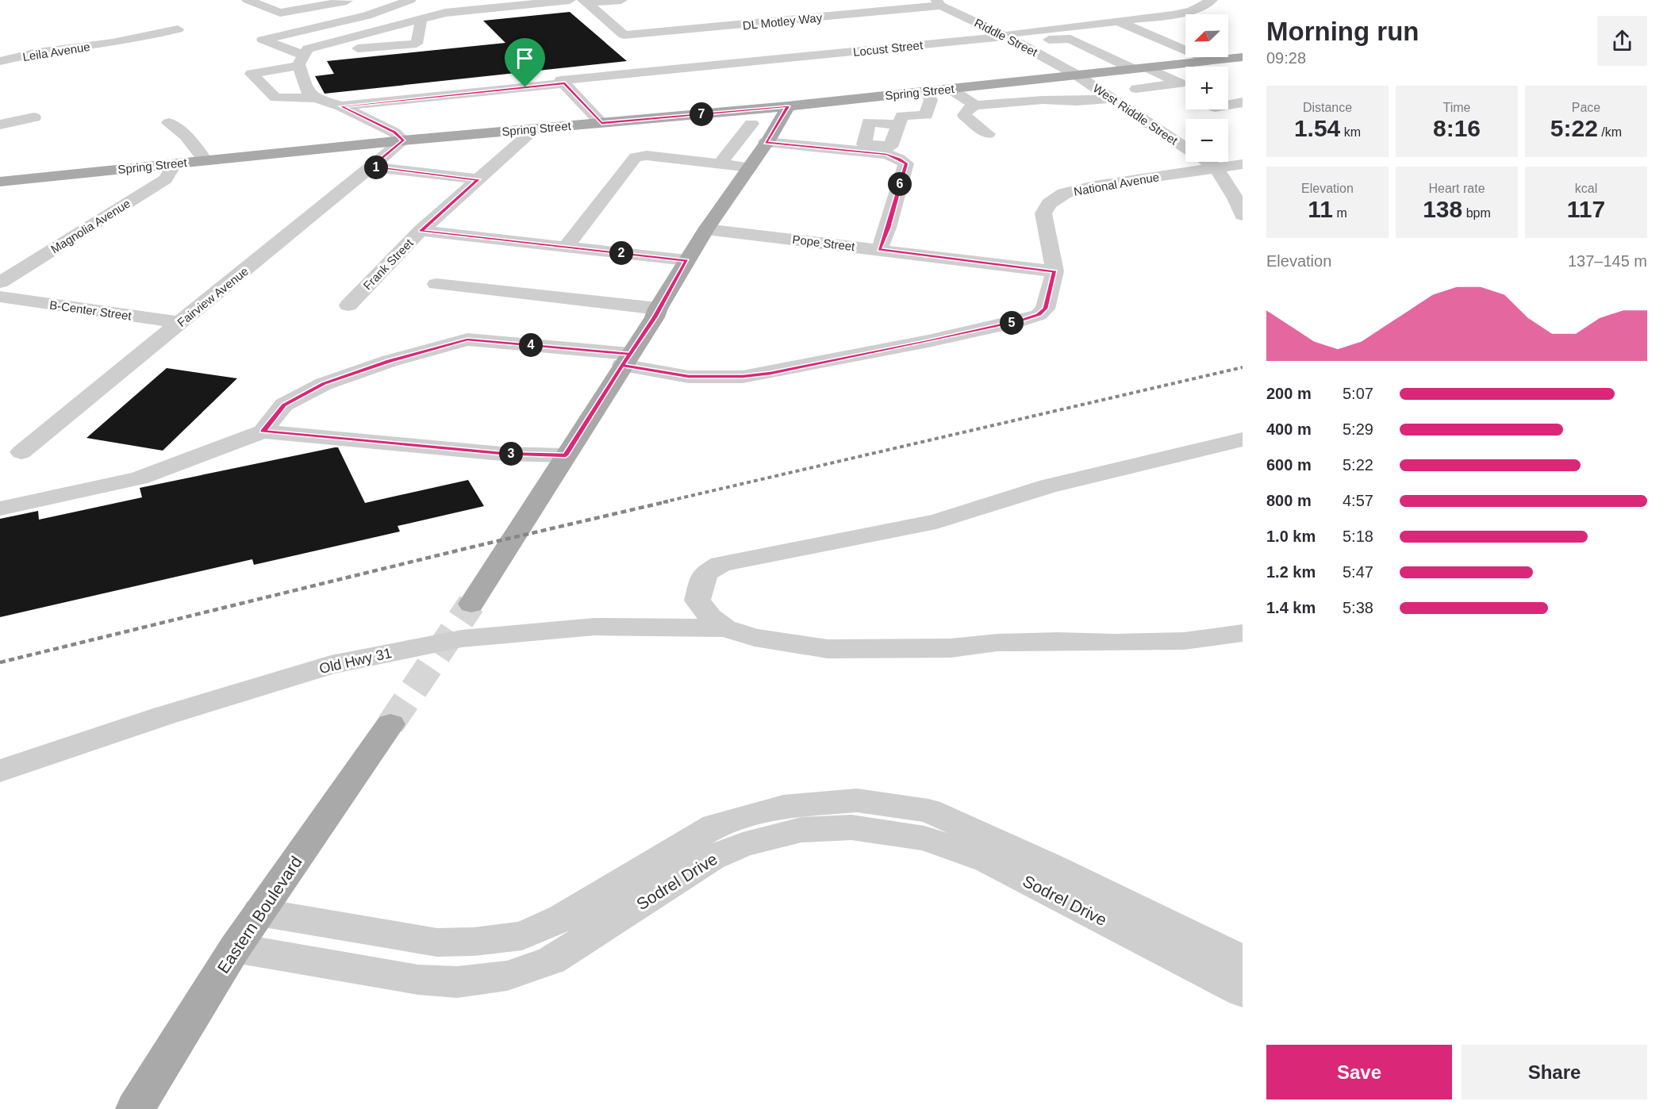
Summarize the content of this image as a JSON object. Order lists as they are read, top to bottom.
{
  "streets": {
    "main road": ["Spring Street", "Eastern Boulevard"],
    "street": [
      "DL Motley Way",
      "Riddle Street",
      "Locust Street",
      "Leila Avenue",
      "West Riddle Street",
      "National Avenue",
      "Magnolia Avenue",
      "Pope Street",
      "Frank Street",
      "Fairview Avenue",
      "B-Center Street",
      "Old Hwy 31",
      "Sodrel Drive"
    ]
  },
  "crossings": [
    ["DL Motley Way", "Riddle Street"],
    ["Riddle Street", "Locust Street"],
    ["Riddle Street", "Spring Street"],
    ["Riddle Street", "West Riddle Street"],
    ["Spring Street", "West Riddle Street"],
    ["Spring Street", "Magnolia Avenue"],
    ["Spring Street", "Frank Street"],
    ["Spring Street", "Fairview Avenue"],
    ["West Riddle Street", "National Avenue"],
    ["National Avenue", "Pope Street"],
    ["Fairview Avenue", "B-Center Street"],
    ["Sodrel Drive", "Eastern Boulevard"]
  ],
  "north": "bottom left",
  "page": {
    "heading": ["Morning run", "09:28"],
    "map_buttons": ["+", "−"],
    "stats": [
      ["Distance", "1.54 km"],
      ["Time", "8:16"],
      ["Pace", "5:22 /km"],
      ["Elevation", "11 m"],
      ["Heart rate", "138 bpm"],
      ["kcal", "117"]
    ],
    "pins": [
      "7",
      "1",
      "6",
      "2",
      "5",
      "4",
      "3"
    ],
    "chart": ["Elevation", "137–145 m"],
    "list": [
      {
        "name": "200 m",
        "note": "5:07"
      },
      {
        "name": "400 m",
        "note": "5:29"
      },
      {
        "name": "600 m",
        "note": "5:22"
      },
      {
        "name": "800 m",
        "note": "4:57"
      },
      {
        "name": "1.0 km",
        "note": "5:18"
      },
      {
        "name": "1.2 km",
        "note": "5:47"
      },
      {
        "name": "1.4 km",
        "note": "5:38"
      }
    ],
    "buttons": ["Save", "Share"]
  }
}
